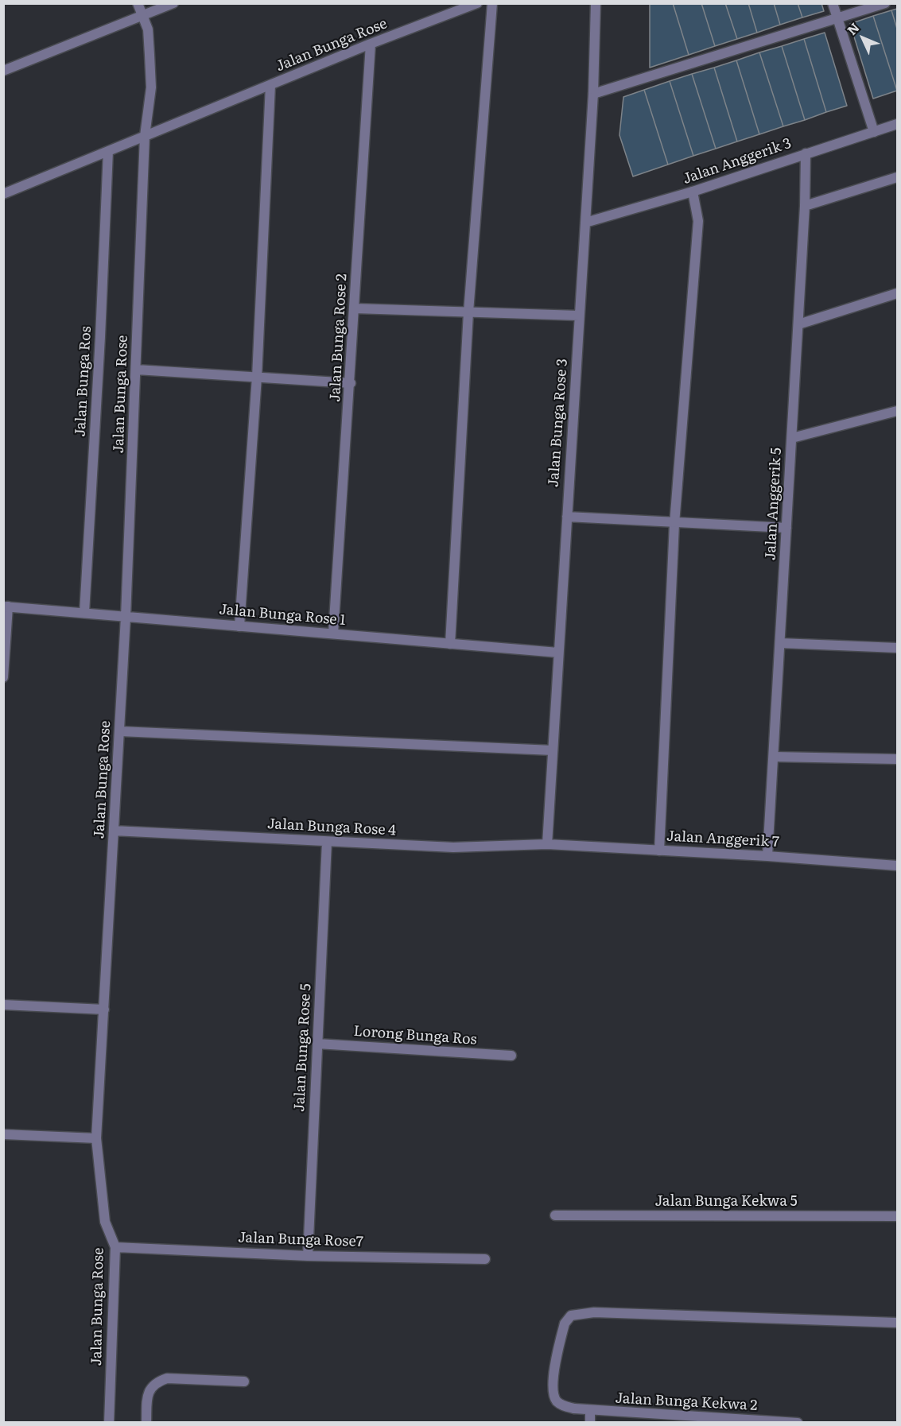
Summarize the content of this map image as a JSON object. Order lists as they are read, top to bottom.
{
  "streets": {
    "street": [
      "Jalan Bunga Rose",
      "Jalan Anggerik 3",
      "Jalan Bunga Rose 2",
      "Jalan Bunga Ros",
      "Jalan Bunga Rose 3",
      "Jalan Anggerik 5",
      "Jalan Bunga Rose 1",
      "Jalan Bunga Rose 4",
      "Jalan Anggerik 7",
      "Lorong Bunga Ros",
      "Jalan Bunga Rose 5",
      "Jalan Bunga Kekwa 5",
      "Jalan Bunga Rose7",
      "Jalan Bunga Kekwa 2"
    ]
  },
  "crossings": [
    ["Jalan Bunga Rose", "Jalan Bunga Rose 2"],
    ["Jalan Bunga Rose", "Jalan Bunga Ros"],
    ["Jalan Bunga Rose", "Jalan Bunga Rose 1"],
    ["Jalan Bunga Rose", "Jalan Bunga Rose 4"],
    ["Jalan Bunga Rose", "Jalan Bunga Rose7"],
    ["Jalan Anggerik 3", "Jalan Bunga Rose 3"],
    ["Jalan Anggerik 3", "Jalan Anggerik 5"],
    ["Jalan Bunga Rose 2", "Jalan Bunga Rose 1"],
    ["Jalan Bunga Ros", "Jalan Bunga Rose 1"],
    ["Jalan Bunga Rose 3", "Jalan Bunga Rose 1"],
    ["Jalan Bunga Rose 3", "Jalan Bunga Rose 4"],
    ["Jalan Bunga Rose 3", "Jalan Anggerik 7"],
    ["Jalan Anggerik 5", "Jalan Anggerik 7"],
    ["Jalan Bunga Rose 4", "Jalan Anggerik 7"],
    ["Jalan Bunga Rose 4", "Jalan Bunga Rose 5"],
    ["Lorong Bunga Ros", "Jalan Bunga Rose 5"],
    ["Jalan Bunga Rose 5", "Jalan Bunga Rose7"]
  ],
  "north": "top left"
}
